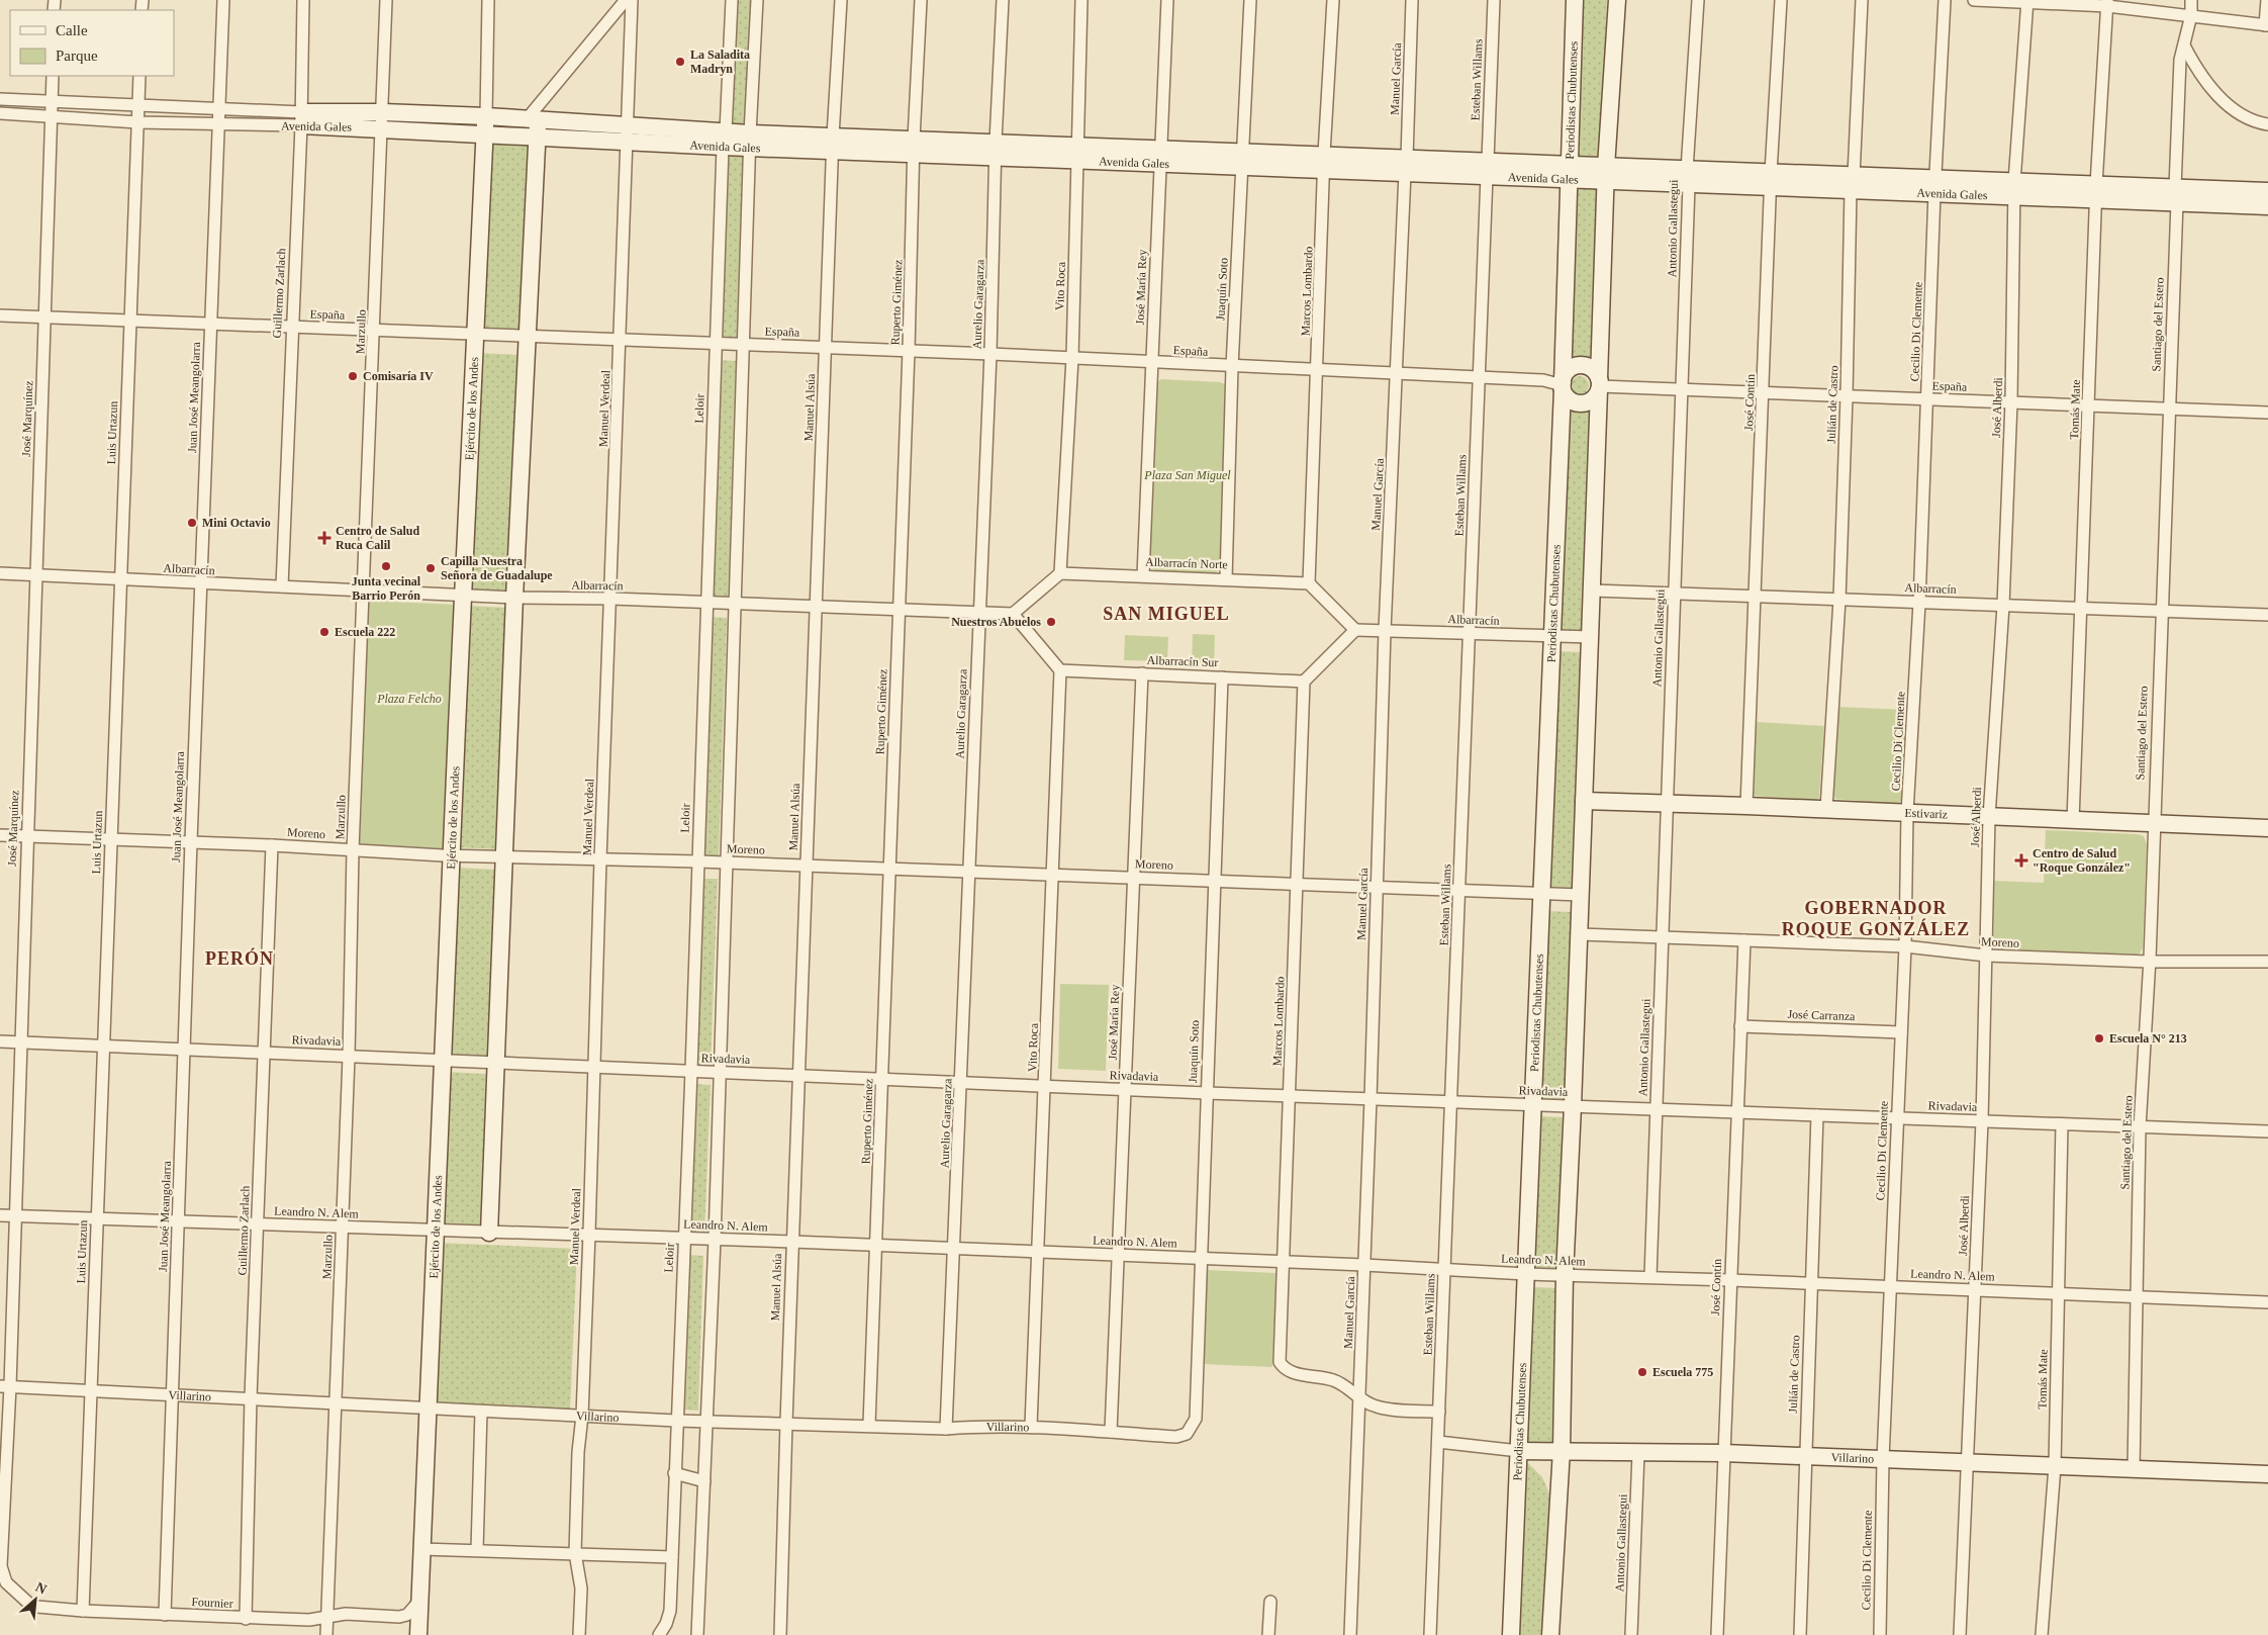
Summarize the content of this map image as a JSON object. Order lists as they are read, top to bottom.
{
  "streets": {
    "street": [
      "Manuel García",
      "Esteban Willams",
      "Periodistas Chubutenses",
      "Avenida Gales",
      "Antonio Gallastegui",
      "Vito Roca",
      "José María Rey",
      "Juaquín Soto",
      "Marcos Lombardo",
      "Guillermo Zarlach",
      "Ruperto Giménez",
      "Aurelio Garagarza",
      "España",
      "Santiago del Estero",
      "Marzullo",
      "Cecilio Di Clemente",
      "Juan José Meangolarra",
      "José Contín",
      "Julián de Castro",
      "Manuel Alsúa",
      "José Alberdi",
      "Ejército de los Andes",
      "Manuel Verdeal",
      "Leloir",
      "Tomás Mate",
      "José Marquínez",
      "Luis Urtazun",
      "Albarracín Norte",
      "Albarracín",
      "Albarracín Sur",
      "Estivariz",
      "Moreno",
      "José Carranza",
      "Rivadavia",
      "Leandro N. Alem",
      "Villarino",
      "Fournier"
    ]
  },
  "crossings": [
    ["Manuel García", "Avenida Gales"],
    ["Manuel García", "Marcos Lombardo"],
    ["Manuel García", "España"],
    ["Manuel García", "Albarracín"],
    ["Manuel García", "Moreno"],
    ["Manuel García", "Rivadavia"],
    ["Manuel García", "Leandro N. Alem"],
    ["Esteban Willams", "Avenida Gales"],
    ["Esteban Willams", "España"],
    ["Esteban Willams", "Albarracín"],
    ["Esteban Willams", "Moreno"],
    ["Esteban Willams", "Rivadavia"],
    ["Esteban Willams", "Leandro N. Alem"],
    ["Esteban Willams", "Villarino"],
    ["Periodistas Chubutenses", "Avenida Gales"],
    ["Periodistas Chubutenses", "España"],
    ["Periodistas Chubutenses", "Albarracín"],
    ["Periodistas Chubutenses", "Moreno"],
    ["Periodistas Chubutenses", "Rivadavia"],
    ["Periodistas Chubutenses", "Leandro N. Alem"],
    ["Periodistas Chubutenses", "Villarino"],
    ["Avenida Gales", "Antonio Gallastegui"],
    ["Avenida Gales", "Vito Roca"],
    ["Avenida Gales", "José María Rey"],
    ["Avenida Gales", "Juaquín Soto"],
    ["Avenida Gales", "Marcos Lombardo"],
    ["Avenida Gales", "Guillermo Zarlach"],
    ["Avenida Gales", "Ruperto Giménez"],
    ["Avenida Gales", "Aurelio Garagarza"],
    ["Avenida Gales", "Santiago del Estero"],
    ["Avenida Gales", "Marzullo"],
    ["Avenida Gales", "Cecilio Di Clemente"],
    ["Avenida Gales", "Juan José Meangolarra"],
    ["Avenida Gales", "José Contín"],
    ["Avenida Gales", "Julián de Castro"],
    ["Avenida Gales", "Manuel Alsúa"],
    ["Avenida Gales", "José Alberdi"],
    ["Avenida Gales", "Ejército de los Andes"],
    ["Avenida Gales", "Manuel Verdeal"],
    ["Avenida Gales", "Leloir"],
    ["Avenida Gales", "Tomás Mate"],
    ["Avenida Gales", "José Marquínez"],
    ["Avenida Gales", "Luis Urtazun"],
    ["Antonio Gallastegui", "España"],
    ["Antonio Gallastegui", "Albarracín"],
    ["Antonio Gallastegui", "Estivariz"],
    ["Antonio Gallastegui", "Moreno"],
    ["Antonio Gallastegui", "Rivadavia"],
    ["Antonio Gallastegui", "Leandro N. Alem"],
    ["Antonio Gallastegui", "Villarino"],
    ["Vito Roca", "España"],
    ["Vito Roca", "Albarracín Norte"],
    ["Vito Roca", "Albarracín Sur"],
    ["Vito Roca", "Moreno"],
    ["Vito Roca", "Rivadavia"],
    ["Vito Roca", "Leandro N. Alem"],
    ["Vito Roca", "Villarino"],
    ["José María Rey", "España"],
    ["José María Rey", "Albarracín Norte"],
    ["José María Rey", "Albarracín Sur"],
    ["José María Rey", "Moreno"],
    ["José María Rey", "Rivadavia"],
    ["José María Rey", "Leandro N. Alem"],
    ["José María Rey", "Villarino"],
    ["Juaquín Soto", "España"],
    ["Juaquín Soto", "Albarracín Norte"],
    ["Juaquín Soto", "Albarracín Sur"],
    ["Juaquín Soto", "Moreno"],
    ["Juaquín Soto", "Rivadavia"],
    ["Juaquín Soto", "Leandro N. Alem"],
    ["Juaquín Soto", "Villarino"],
    ["Marcos Lombardo", "España"],
    ["Marcos Lombardo", "Albarracín Norte"],
    ["Marcos Lombardo", "Albarracín Sur"],
    ["Marcos Lombardo", "Moreno"],
    ["Marcos Lombardo", "Rivadavia"],
    ["Marcos Lombardo", "Leandro N. Alem"],
    ["Guillermo Zarlach", "España"],
    ["Guillermo Zarlach", "Albarracín"],
    ["Guillermo Zarlach", "Moreno"],
    ["Guillermo Zarlach", "Rivadavia"],
    ["Guillermo Zarlach", "Leandro N. Alem"],
    ["Guillermo Zarlach", "Villarino"],
    ["Guillermo Zarlach", "Fournier"],
    ["Ruperto Giménez", "España"],
    ["Ruperto Giménez", "Albarracín"],
    ["Ruperto Giménez", "Moreno"],
    ["Ruperto Giménez", "Rivadavia"],
    ["Ruperto Giménez", "Leandro N. Alem"],
    ["Ruperto Giménez", "Villarino"],
    ["Aurelio Garagarza", "España"],
    ["Aurelio Garagarza", "Albarracín"],
    ["Aurelio Garagarza", "Moreno"],
    ["Aurelio Garagarza", "Rivadavia"],
    ["Aurelio Garagarza", "Leandro N. Alem"],
    ["Aurelio Garagarza", "Villarino"],
    ["España", "Santiago del Estero"],
    ["España", "Marzullo"],
    ["España", "Cecilio Di Clemente"],
    ["España", "Juan José Meangolarra"],
    ["España", "José Contín"],
    ["España", "Julián de Castro"],
    ["España", "Manuel Alsúa"],
    ["España", "José Alberdi"],
    ["España", "Ejército de los Andes"],
    ["España", "Manuel Verdeal"],
    ["España", "Leloir"],
    ["España", "Tomás Mate"],
    ["España", "José Marquínez"],
    ["España", "Luis Urtazun"],
    ["Santiago del Estero", "Albarracín"],
    ["Santiago del Estero", "Estivariz"],
    ["Santiago del Estero", "Moreno"],
    ["Santiago del Estero", "Rivadavia"],
    ["Santiago del Estero", "Leandro N. Alem"],
    ["Santiago del Estero", "Villarino"],
    ["Marzullo", "Albarracín"],
    ["Marzullo", "Moreno"],
    ["Marzullo", "Rivadavia"],
    ["Marzullo", "Leandro N. Alem"],
    ["Marzullo", "Villarino"],
    ["Marzullo", "Fournier"],
    ["Cecilio Di Clemente", "Albarracín"],
    ["Cecilio Di Clemente", "Estivariz"],
    ["Cecilio Di Clemente", "Moreno"],
    ["Cecilio Di Clemente", "José Carranza"],
    ["Cecilio Di Clemente", "Rivadavia"],
    ["Cecilio Di Clemente", "Leandro N. Alem"],
    ["Cecilio Di Clemente", "Villarino"],
    ["Juan José Meangolarra", "Albarracín"],
    ["Juan José Meangolarra", "Moreno"],
    ["Juan José Meangolarra", "Rivadavia"],
    ["Juan José Meangolarra", "Leandro N. Alem"],
    ["Juan José Meangolarra", "Villarino"],
    ["Juan José Meangolarra", "Fournier"],
    ["José Contín", "Albarracín"],
    ["José Contín", "Estivariz"],
    ["José Contín", "Moreno"],
    ["José Contín", "José Carranza"],
    ["José Contín", "Rivadavia"],
    ["José Contín", "Leandro N. Alem"],
    ["José Contín", "Villarino"],
    ["Julián de Castro", "Albarracín"],
    ["Julián de Castro", "Estivariz"],
    ["Julián de Castro", "Rivadavia"],
    ["Julián de Castro", "Leandro N. Alem"],
    ["Julián de Castro", "Villarino"],
    ["Manuel Alsúa", "Albarracín"],
    ["Manuel Alsúa", "Moreno"],
    ["Manuel Alsúa", "Rivadavia"],
    ["Manuel Alsúa", "Leandro N. Alem"],
    ["Manuel Alsúa", "Villarino"],
    ["José Alberdi", "Albarracín"],
    ["José Alberdi", "Estivariz"],
    ["José Alberdi", "Moreno"],
    ["José Alberdi", "Rivadavia"],
    ["José Alberdi", "Leandro N. Alem"],
    ["José Alberdi", "Villarino"],
    ["Ejército de los Andes", "Albarracín"],
    ["Ejército de los Andes", "Moreno"],
    ["Ejército de los Andes", "Rivadavia"],
    ["Ejército de los Andes", "Leandro N. Alem"],
    ["Ejército de los Andes", "Villarino"],
    ["Ejército de los Andes", "Fournier"],
    ["Manuel Verdeal", "Albarracín"],
    ["Manuel Verdeal", "Moreno"],
    ["Manuel Verdeal", "Rivadavia"],
    ["Manuel Verdeal", "Leandro N. Alem"],
    ["Manuel Verdeal", "Villarino"],
    ["Leloir", "Albarracín"],
    ["Leloir", "Moreno"],
    ["Leloir", "Rivadavia"],
    ["Leloir", "Leandro N. Alem"],
    ["Leloir", "Villarino"],
    ["Tomás Mate", "Albarracín"],
    ["Tomás Mate", "Estivariz"],
    ["Tomás Mate", "Rivadavia"],
    ["Tomás Mate", "Leandro N. Alem"],
    ["Tomás Mate", "Villarino"],
    ["José Marquínez", "Albarracín"],
    ["José Marquínez", "Moreno"],
    ["José Marquínez", "Rivadavia"],
    ["José Marquínez", "Leandro N. Alem"],
    ["José Marquínez", "Villarino"],
    ["José Marquínez", "Fournier"],
    ["Luis Urtazun", "Albarracín"],
    ["Luis Urtazun", "Moreno"],
    ["Luis Urtazun", "Rivadavia"],
    ["Luis Urtazun", "Leandro N. Alem"],
    ["Luis Urtazun", "Villarino"],
    ["Luis Urtazun", "Fournier"]
  ],
  "districts": ["SAN MIGUEL", "GOBERNADOR ROQUE GONZÁLEZ", "PERÓN"],
  "parks": ["Plaza San Miguel", "Plaza Felcho"],
  "places": {
    "other": [
      "La Saladita Madryn",
      "Comisaría IV",
      "Mini Octavio",
      "Junta vecinal Barrio Perón",
      "Capilla Nuestra Señora de Guadalupe",
      "Nuestros Abuelos",
      "Escuela 222",
      "Escuela N° 213",
      "Escuela 775"
    ],
    "health": ["Centro de Salud Ruca Calil", "Centro de Salud \"Roque González\""]
  },
  "legend": ["Calle", "Parque"],
  "north": "top right"
}
